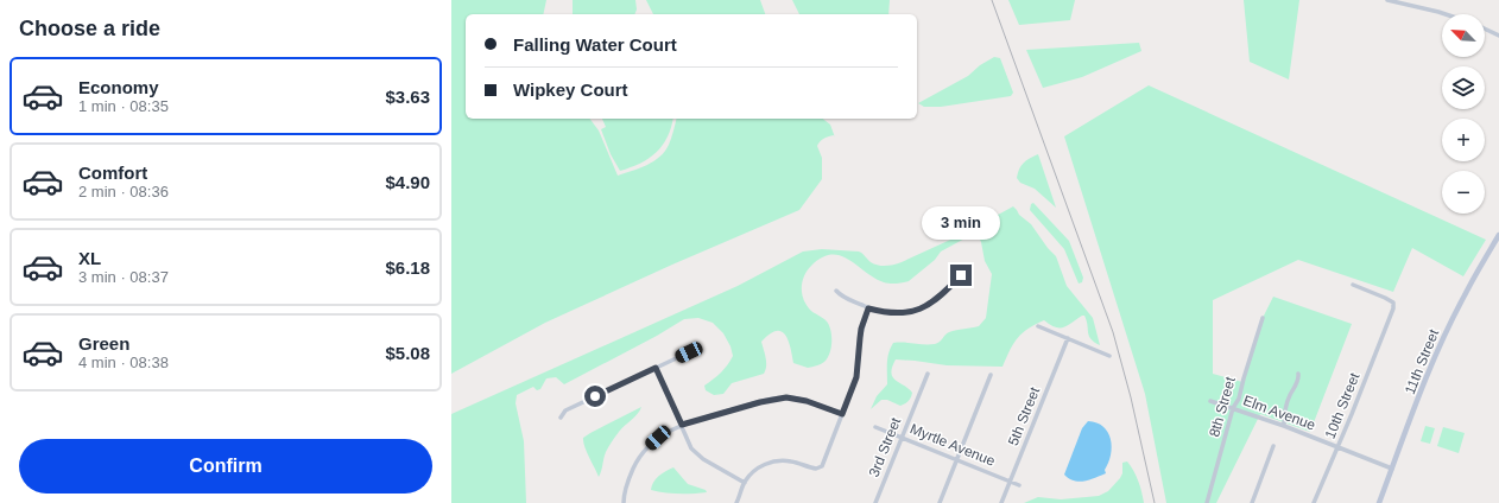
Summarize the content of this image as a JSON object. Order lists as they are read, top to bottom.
{
  "streets": {
    "main road": ["11th Street"],
    "street": [
      "10th Street",
      "8th Street",
      "Elm Avenue",
      "5th Street",
      "Myrtle Avenue",
      "3rd Street"
    ]
  },
  "crossings": [
    ["11th Street", "Elm Avenue"],
    ["10th Street", "Elm Avenue"],
    ["8th Street", "Elm Avenue"],
    ["5th Street", "Myrtle Avenue"],
    ["Myrtle Avenue", "3rd Street"]
  ],
  "north": "top left",
  "page": {
    "heading": "Choose a ride",
    "map_buttons": ["+", "−"],
    "banner": ["Falling Water Court", "Wipkey Court"],
    "list": [
      {
        "name": "Economy",
        "note": "1 min · 08:35",
        "value": "$3.63"
      },
      {
        "name": "Comfort",
        "note": "2 min · 08:36",
        "value": "$4.90"
      },
      {
        "name": "XL",
        "note": "3 min · 08:37",
        "value": "$6.18"
      },
      {
        "name": "Green",
        "note": "4 min · 08:38",
        "value": "$5.08"
      }
    ],
    "bubble": "3 min",
    "buttons": "Confirm"
  }
}
